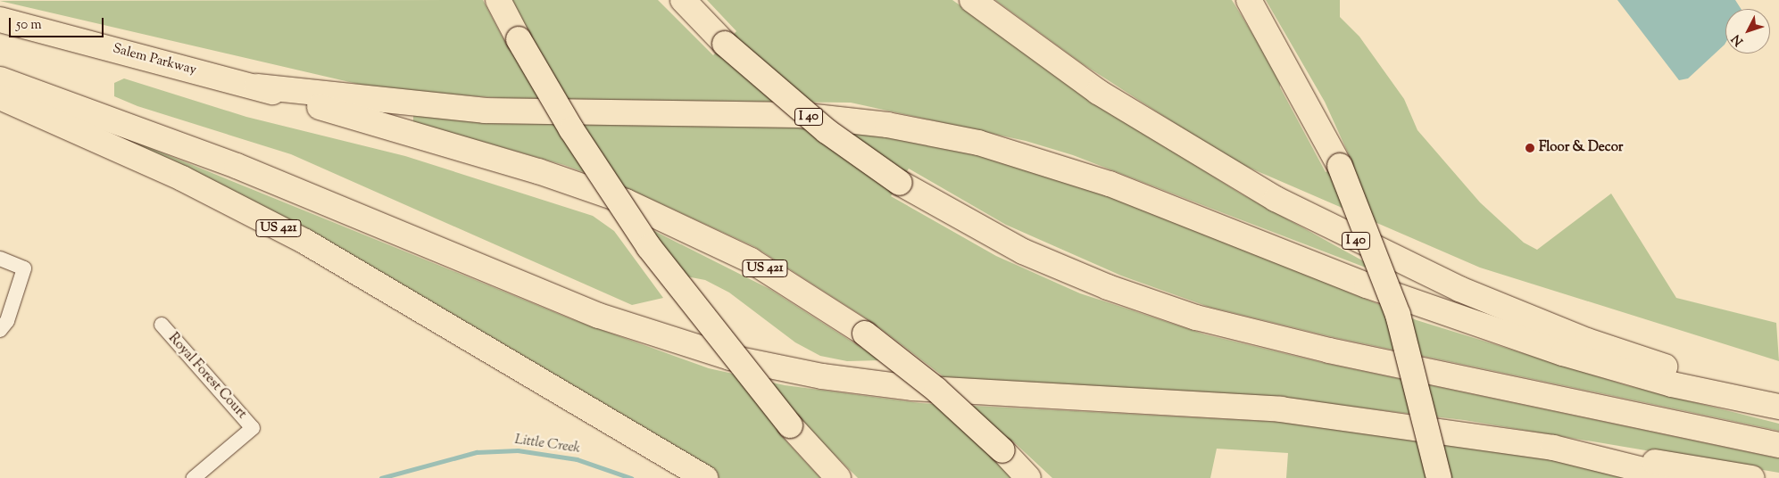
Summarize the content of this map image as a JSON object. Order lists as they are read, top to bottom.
{
  "streets": {
    "highway": ["Salem Parkway", "I 40", "US 421"],
    "street": ["Royal Forest Court"]
  },
  "crossings": [
    ["Salem Parkway", "US 421"]
  ],
  "water": ["Little Creek"],
  "places": ["Floor & Decor"],
  "scale_bar": "50 m",
  "north": "bottom left"
}
